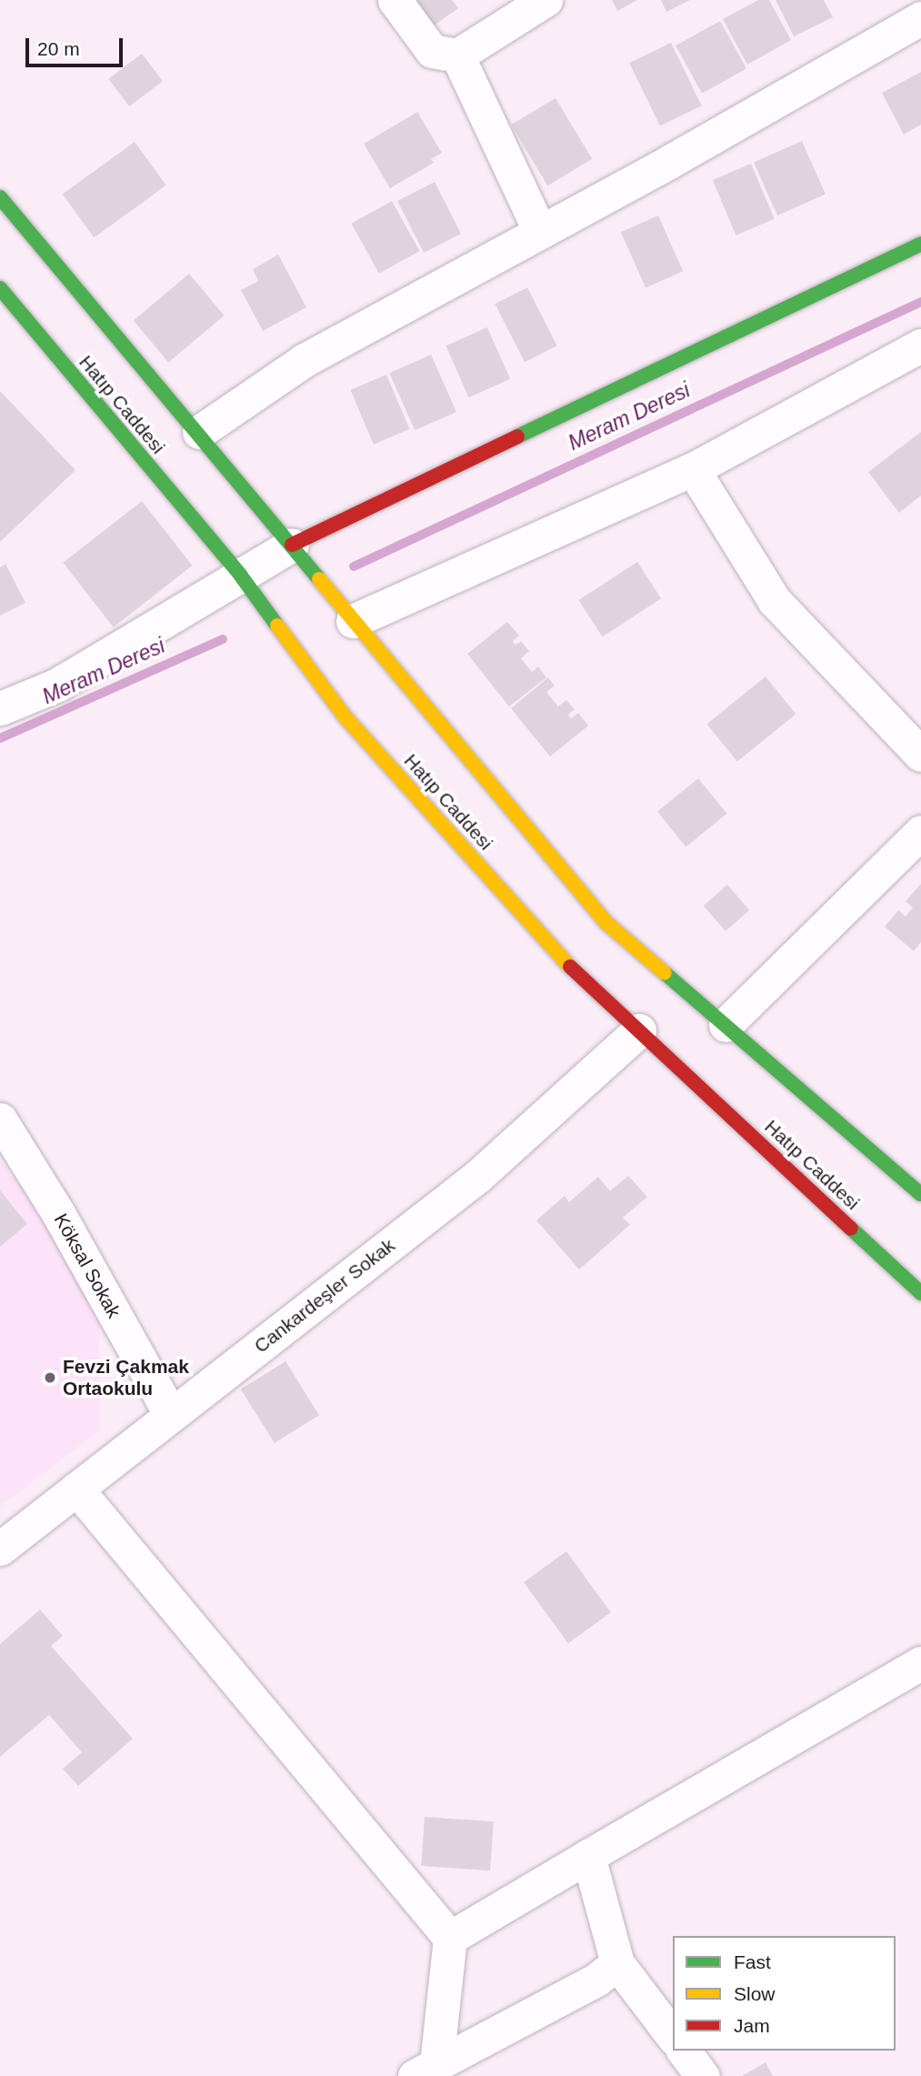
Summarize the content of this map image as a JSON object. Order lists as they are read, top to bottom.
{
  "streets": {
    "main road": ["Hatıp Caddesi"],
    "street": ["Köksal Sokak", "Cankardeşler Sokak"]
  },
  "crossings": [
    ["Hatıp Caddesi", "Cankardeşler Sokak"],
    ["Köksal Sokak", "Cankardeşler Sokak"]
  ],
  "water": ["Meram Deresi"],
  "places": ["Fevzi Çakmak Ortaokulu"],
  "legend": ["Fast", "Slow", "Jam"],
  "scale_bar": "20 m"
}
